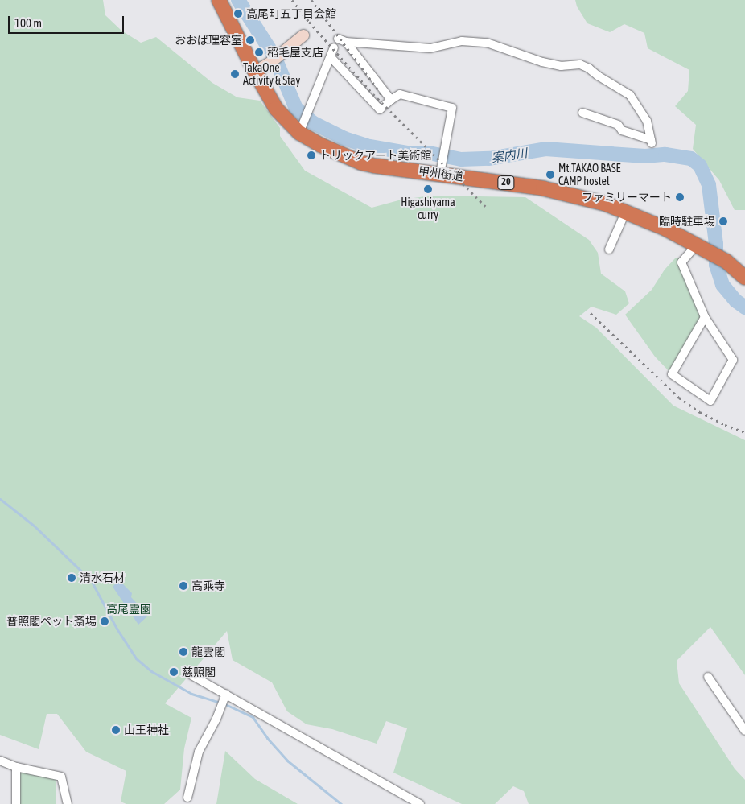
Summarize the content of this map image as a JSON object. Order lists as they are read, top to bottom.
{
  "streets": {
    "highway": ["甲州街道", "20"]
  },
  "crossings": [
    ["甲州街道", "20"]
  ],
  "water": ["案内川"],
  "parks": ["高尾霊園"],
  "places": [
    "高尾町五丁目会館",
    "おおば理容室",
    "稲毛屋支店",
    "TakaOne Activity & Stay",
    "トリックアート美術館",
    "Mt.TAKAO BASE CAMP hostel",
    "Higashiyama curry",
    "ファミリーマート",
    "臨時駐車場",
    "清水石材",
    "高乘寺",
    "普照閣ペット斎場",
    "龍雲閣",
    "慈照閣",
    "山王神社"
  ],
  "scale_bar": "100 m"
}
